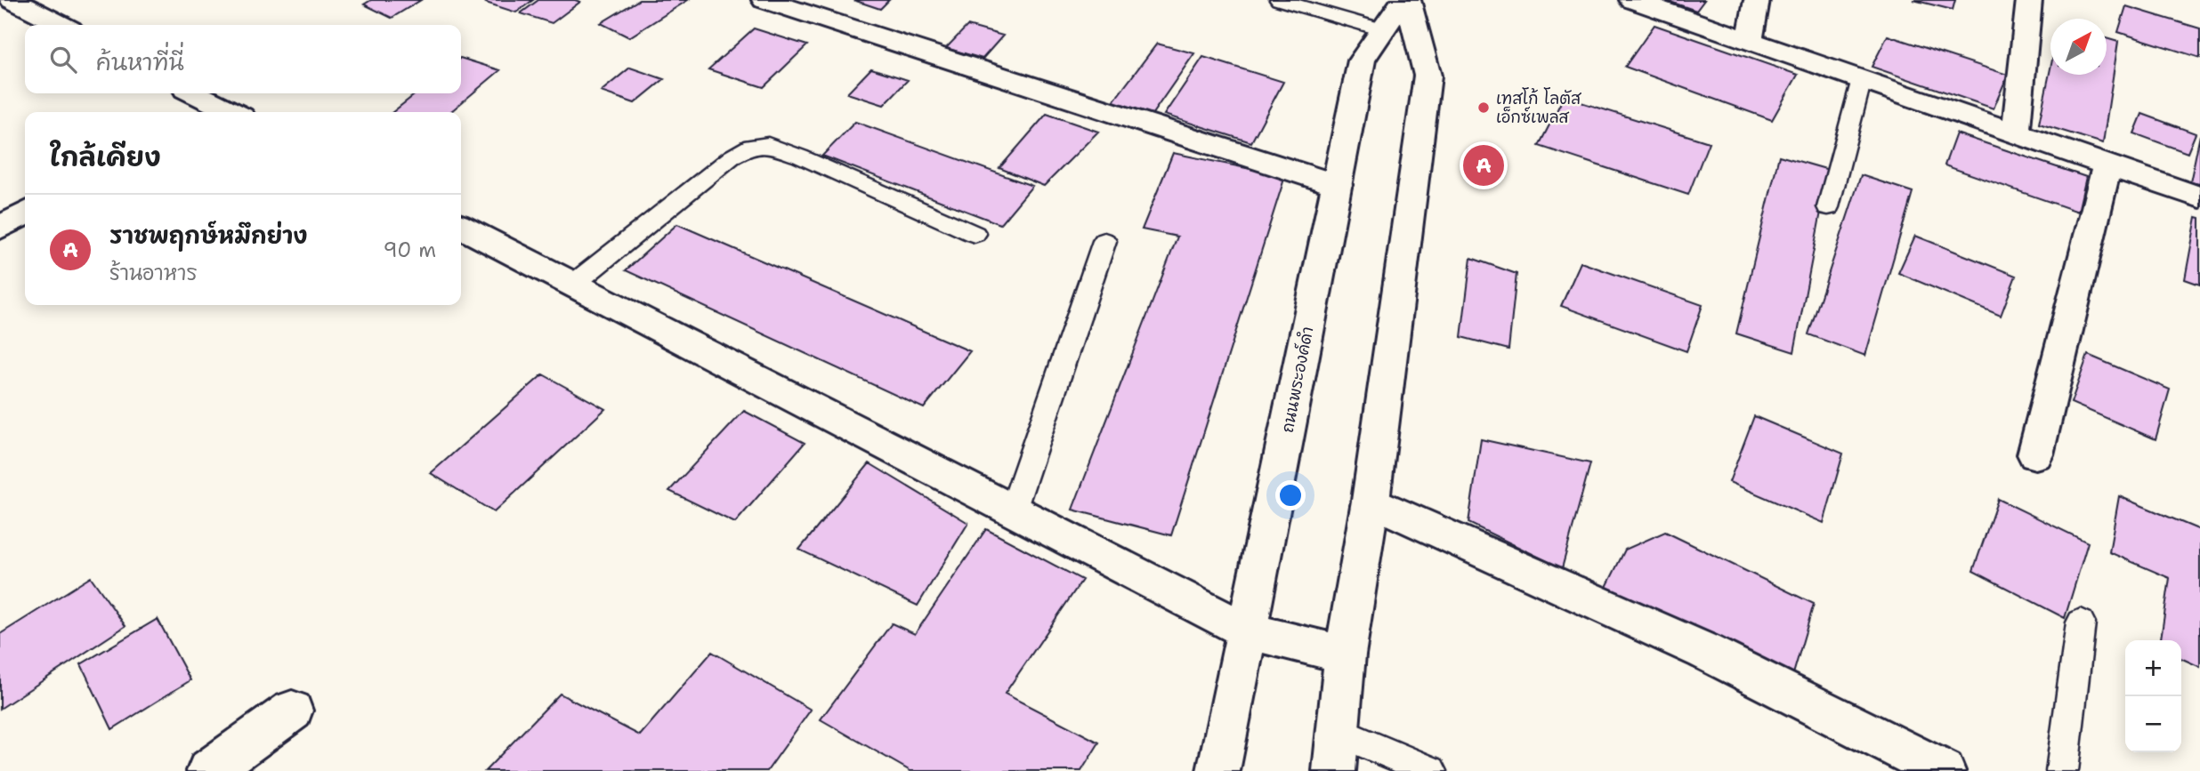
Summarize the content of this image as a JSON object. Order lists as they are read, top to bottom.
{
  "streets": {
    "street": ["ถนนพระองค์ดำ"]
  },
  "places": ["เทสโก้ โลตัส เอ็กซ์เพลส"],
  "north": "top right",
  "page": {
    "search": "ค้นหาที่นี่",
    "heading": "ใกล้เคียง",
    "pins": "A",
    "list": [
      {
        "mark": "A",
        "name": "ราชพฤกษ์หมึกย่าง",
        "note": "ร้านอาหาร",
        "value": "90 m"
      }
    ],
    "map_buttons": ["+", "−"]
  }
}
